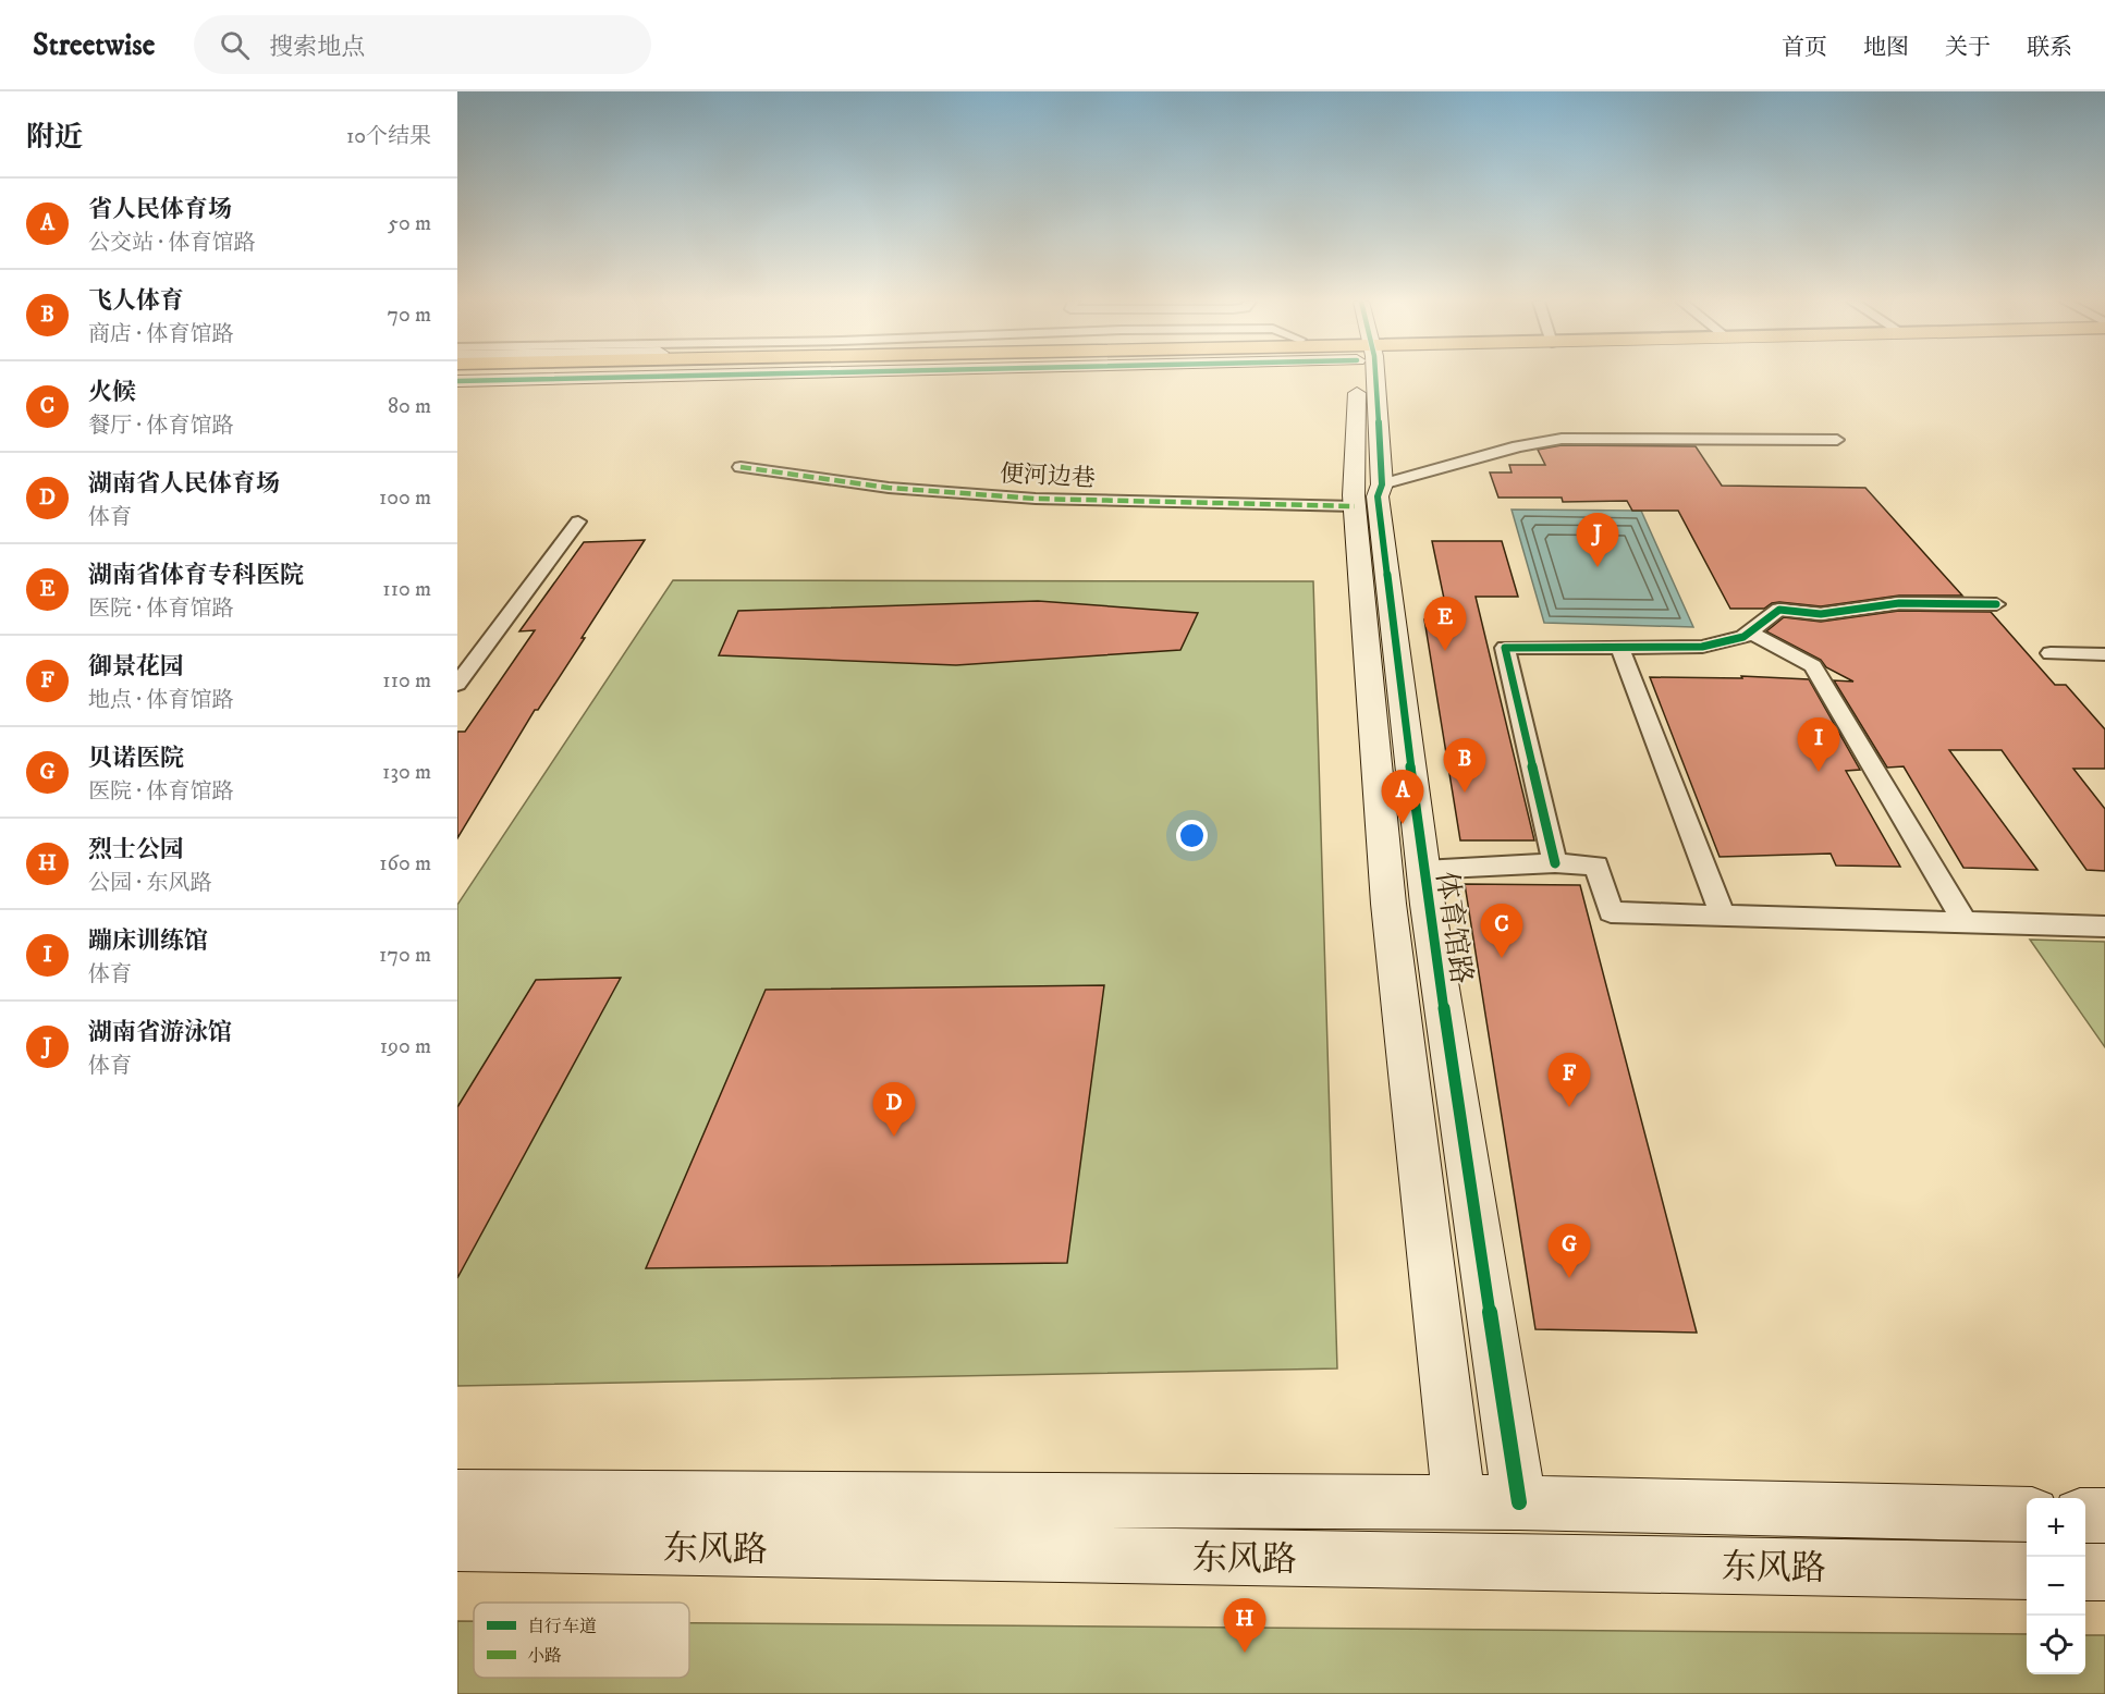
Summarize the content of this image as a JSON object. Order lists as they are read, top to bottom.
{
  "streets": {
    "street": ["便河边巷", "体育馆路", "东风路"]
  },
  "crossings": [
    ["体育馆路", "东风路"]
  ],
  "legend": ["自行车道", "小路"],
  "page": {
    "header": "Streetwise",
    "search": "搜索地点",
    "nav": [
      "首页",
      "地图",
      "关于",
      "联系"
    ],
    "heading": ["附近", "10个结果"],
    "list": [
      {
        "mark": "A",
        "name": "省人民体育场",
        "note": "公交站 · 体育馆路",
        "value": "50 m"
      },
      {
        "mark": "B",
        "name": "飞人体育",
        "note": "商店 · 体育馆路",
        "value": "70 m"
      },
      {
        "mark": "C",
        "name": "火候",
        "note": "餐厅 · 体育馆路",
        "value": "80 m"
      },
      {
        "mark": "D",
        "name": "湖南省人民体育场",
        "note": "体育",
        "value": "100 m"
      },
      {
        "mark": "E",
        "name": "湖南省体育专科医院",
        "note": "医院 · 体育馆路",
        "value": "110 m"
      },
      {
        "mark": "F",
        "name": "御景花园",
        "note": "地点 · 体育馆路",
        "value": "110 m"
      },
      {
        "mark": "G",
        "name": "贝诺医院",
        "note": "医院 · 体育馆路",
        "value": "130 m"
      },
      {
        "mark": "H",
        "name": "烈士公园",
        "note": "公园 · 东风路",
        "value": "160 m"
      },
      {
        "mark": "I",
        "name": "蹦床训练馆",
        "note": "体育",
        "value": "170 m"
      },
      {
        "mark": "J",
        "name": "湖南省游泳馆",
        "note": "体育",
        "value": "190 m"
      }
    ],
    "pins": [
      "J",
      "E",
      "I",
      "B",
      "A",
      "C",
      "F",
      "D",
      "G",
      "H"
    ],
    "map_buttons": ["+", "−"]
  }
}
